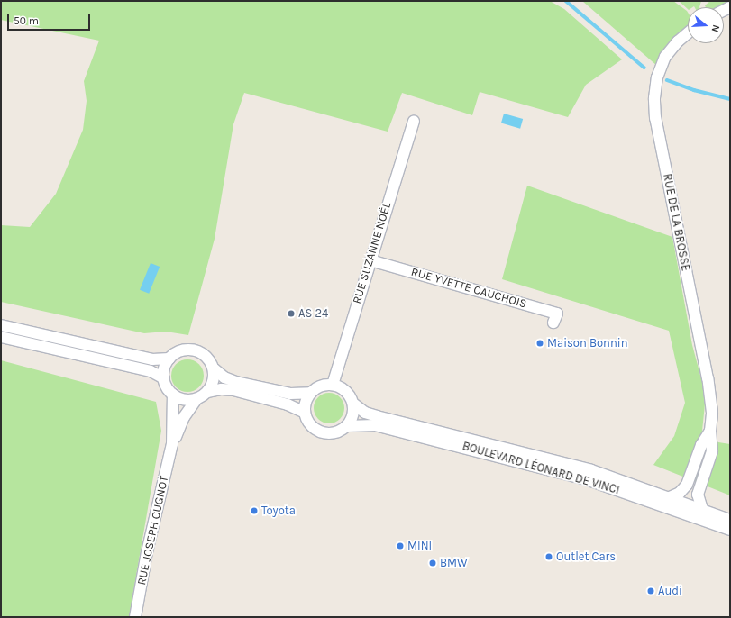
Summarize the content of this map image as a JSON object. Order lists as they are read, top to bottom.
{
  "streets": {
    "street": [
      "RUE DE LA BROSSE",
      "RUE SUZANNE NOËL",
      "RUE YVETTE CAUCHOIS",
      "BOULEVARD LÉONARD DE VINCI",
      "RUE JOSEPH CUGNOT"
    ]
  },
  "crossings": [
    ["RUE DE LA BROSSE", "BOULEVARD LÉONARD DE VINCI"],
    ["RUE SUZANNE NOËL", "RUE YVETTE CAUCHOIS"],
    ["RUE SUZANNE NOËL", "BOULEVARD LÉONARD DE VINCI"]
  ],
  "places": [
    "AS 24",
    "Maison Bonnin",
    "Toyota",
    "MINI",
    "Outlet Cars",
    "BMW",
    "Audi"
  ],
  "scale_bar": "50 m",
  "north": "right"
}
